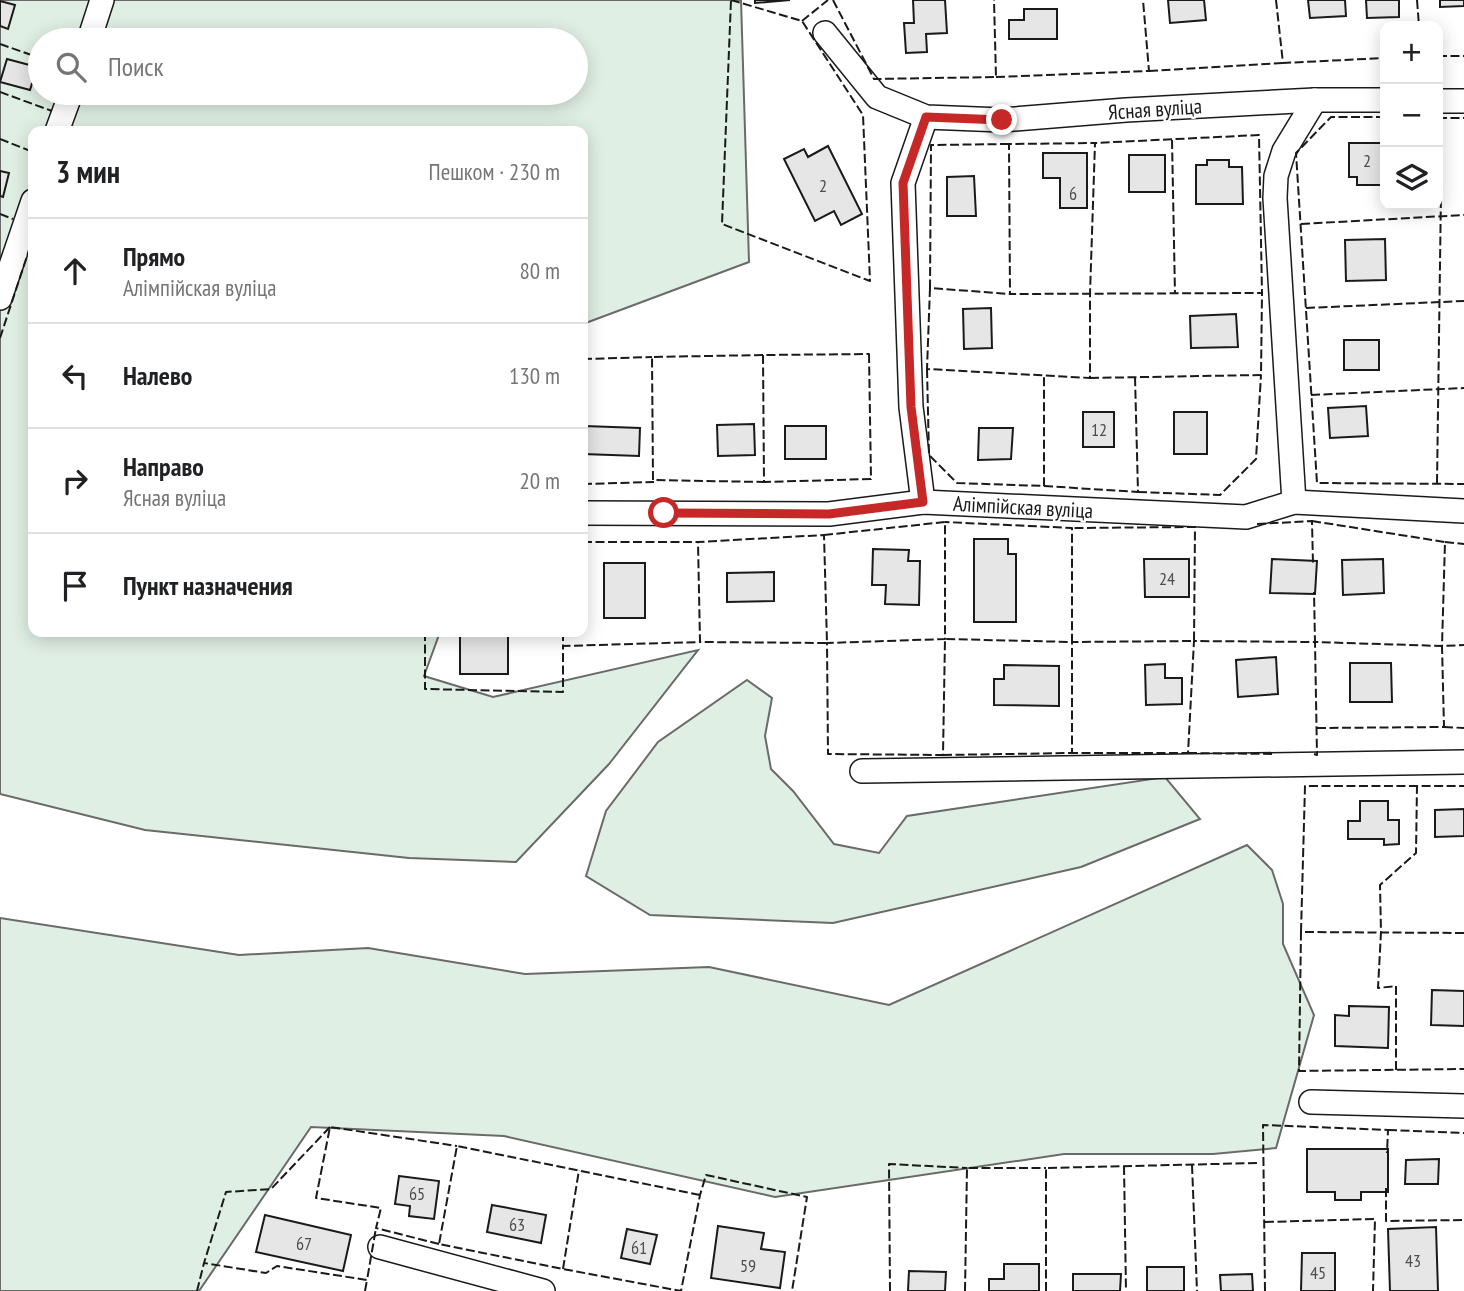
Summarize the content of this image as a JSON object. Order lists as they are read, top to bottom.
{
  "streets": {
    "street": ["Ясная вуліца", "Алімпійская вуліца"]
  },
  "house_numbers": [
    "2",
    "2",
    "6",
    "12",
    "24",
    "65",
    "63",
    "67",
    "61",
    "43",
    "59",
    "45"
  ],
  "page": {
    "map_buttons": ["+", "−"],
    "search": "Поиск",
    "heading": ["3 мин", "Пешком · 230 m"],
    "list": [
      ["Прямо", "Алімпійская вуліца", "80 m"],
      ["Налево", "130 m"],
      ["Направо", "Ясная вуліца", "20 m"],
      "Пункт назначения"
    ]
  }
}
